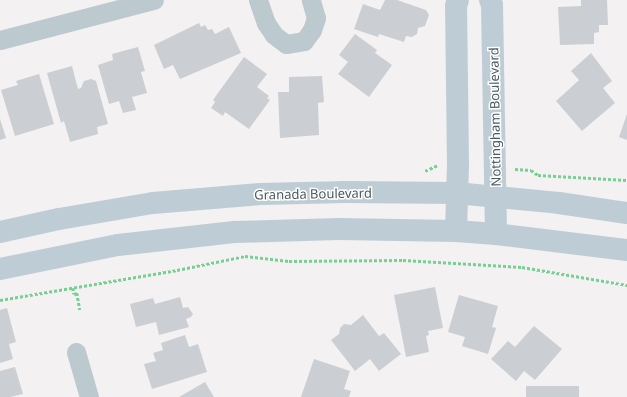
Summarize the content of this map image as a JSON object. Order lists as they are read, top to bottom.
{
  "streets": {
    "main road": ["Nottingham Boulevard", "Granada Boulevard"]
  },
  "crossings": [
    ["Nottingham Boulevard", "Granada Boulevard"]
  ]
}
